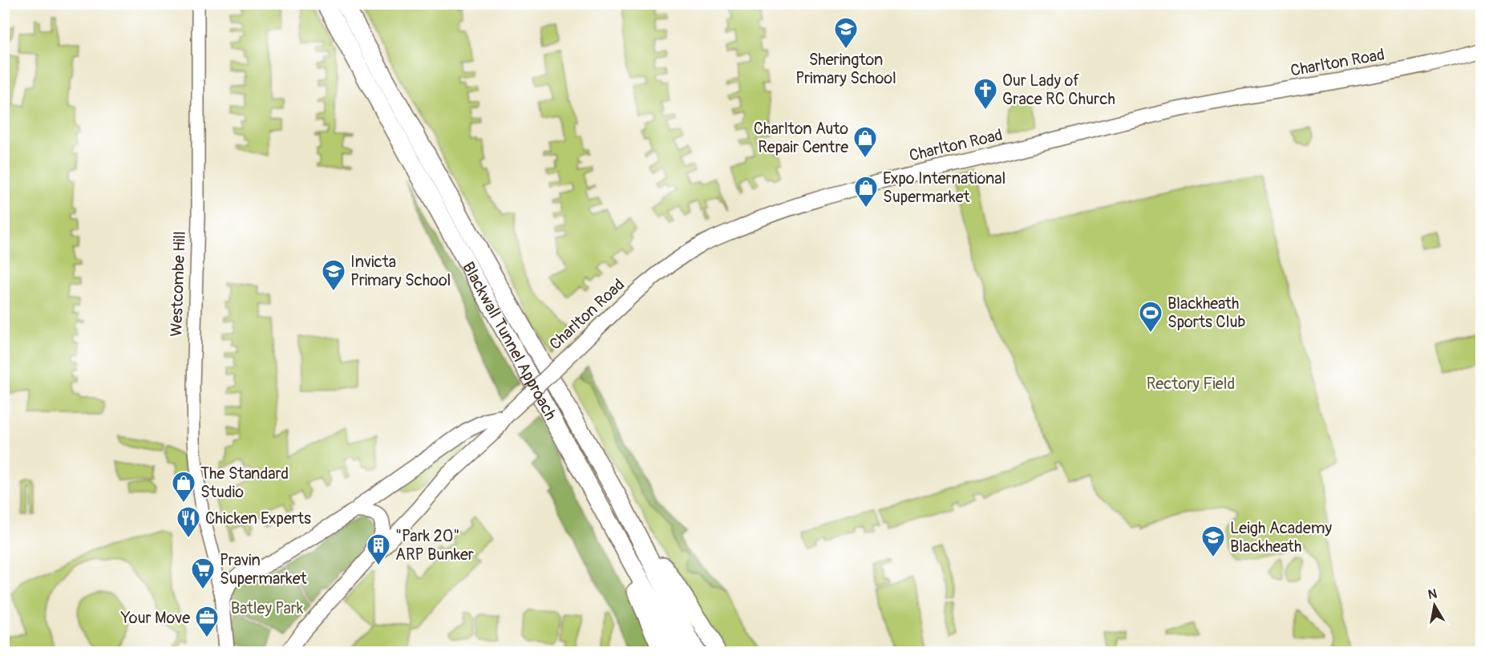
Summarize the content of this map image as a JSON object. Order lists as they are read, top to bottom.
{
  "streets": {
    "highway": ["Blackwall Tunnel Approach"],
    "main road": ["Charlton Road", "Westcombe Hill"]
  },
  "parks": ["Rectory Field", "Batley Park"],
  "places": {
    "school or university": ["Sherington Primary School", "Invicta Primary School", "Leigh Academy Blackheath"],
    "church": ["Our Lady of Grace RC Church"],
    "shop": ["Charlton Auto Repair Centre", "Expo International Supermarket", "The Standard Studio"],
    "sports": ["Blackheath Sports Club"],
    "restaurant": ["Chicken Experts"],
    "building": ["\"Park 20\" ARP Bunker"],
    "supermarket": ["Pravin Supermarket"],
    "office": ["Your Move"]
  },
  "north": "top"
}
